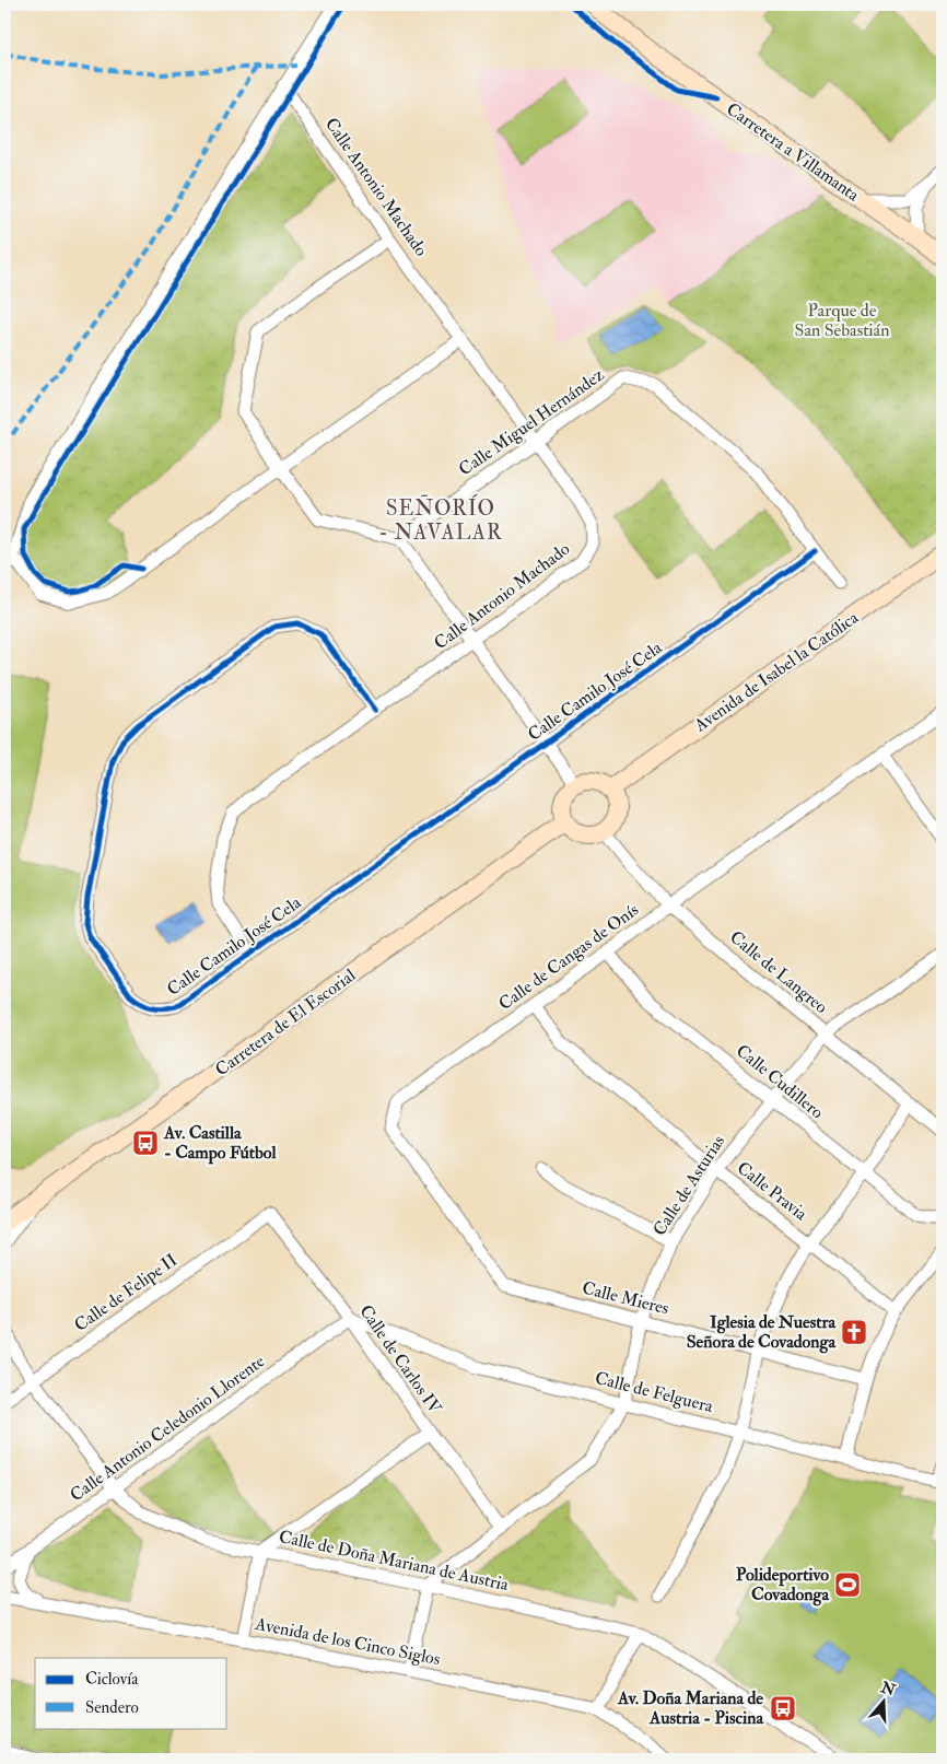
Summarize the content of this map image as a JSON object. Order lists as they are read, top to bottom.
{
  "streets": {
    "street": [
      "Carretera a Villamanta",
      "Calle Antonio Machado",
      "Calle Miguel Hernández",
      "Avenida de Isabel la Católica",
      "Calle Camilo José Cela",
      "Calle de Cangas de Onís",
      "Calle de Langreo",
      "Carretera de El Escorial",
      "Calle Cudillero",
      "Calle de Asturias",
      "Calle Pravia",
      "Calle de Felipe II",
      "Calle Mieres",
      "Calle de Carlos IV",
      "Calle de Felguera",
      "Calle Antonio Celedonio Llorente",
      "Calle de Doña Mariana de Austria",
      "Avenida de los Cinco Siglos"
    ]
  },
  "crossings": [
    ["Calle Antonio Machado", "Calle Miguel Hernández"],
    ["Calle Antonio Machado", "Calle Camilo José Cela"],
    ["Calle Miguel Hernández", "Calle Camilo José Cela"],
    ["Avenida de Isabel la Católica", "Calle de Langreo"],
    ["Avenida de Isabel la Católica", "Carretera de El Escorial"],
    ["Calle de Cangas de Onís", "Calle de Langreo"],
    ["Calle de Cangas de Onís", "Calle Cudillero"],
    ["Calle de Cangas de Onís", "Calle Pravia"],
    ["Calle de Cangas de Onís", "Calle Mieres"],
    ["Calle de Langreo", "Carretera de El Escorial"],
    ["Calle de Langreo", "Calle de Asturias"],
    ["Calle Cudillero", "Calle de Asturias"],
    ["Calle de Asturias", "Calle Pravia"],
    ["Calle de Asturias", "Calle Mieres"],
    ["Calle de Asturias", "Calle de Carlos IV"],
    ["Calle de Asturias", "Calle de Felguera"],
    ["Calle de Asturias", "Calle de Doña Mariana de Austria"],
    ["Calle de Felipe II", "Calle de Carlos IV"],
    ["Calle de Felipe II", "Calle de Doña Mariana de Austria"],
    ["Calle de Carlos IV", "Calle de Felguera"],
    ["Calle de Carlos IV", "Calle Antonio Celedonio Llorente"],
    ["Calle de Felguera", "Calle Antonio Celedonio Llorente"],
    ["Calle Antonio Celedonio Llorente", "Calle de Doña Mariana de Austria"]
  ],
  "districts": ["SEÑORÍO - NAVALAR"],
  "parks": ["Parque de San Sebastián"],
  "places": {
    "bus stop": ["Av. Castilla - Campo Fútbol", "Av. Doña Mariana de Austria - Piscina"],
    "church": ["Iglesia de Nuestra Señora de Covadonga"],
    "sports": ["Polideportivo Covadonga"]
  },
  "legend": ["Ciclovía", "Sendero"],
  "north": "top"
}
